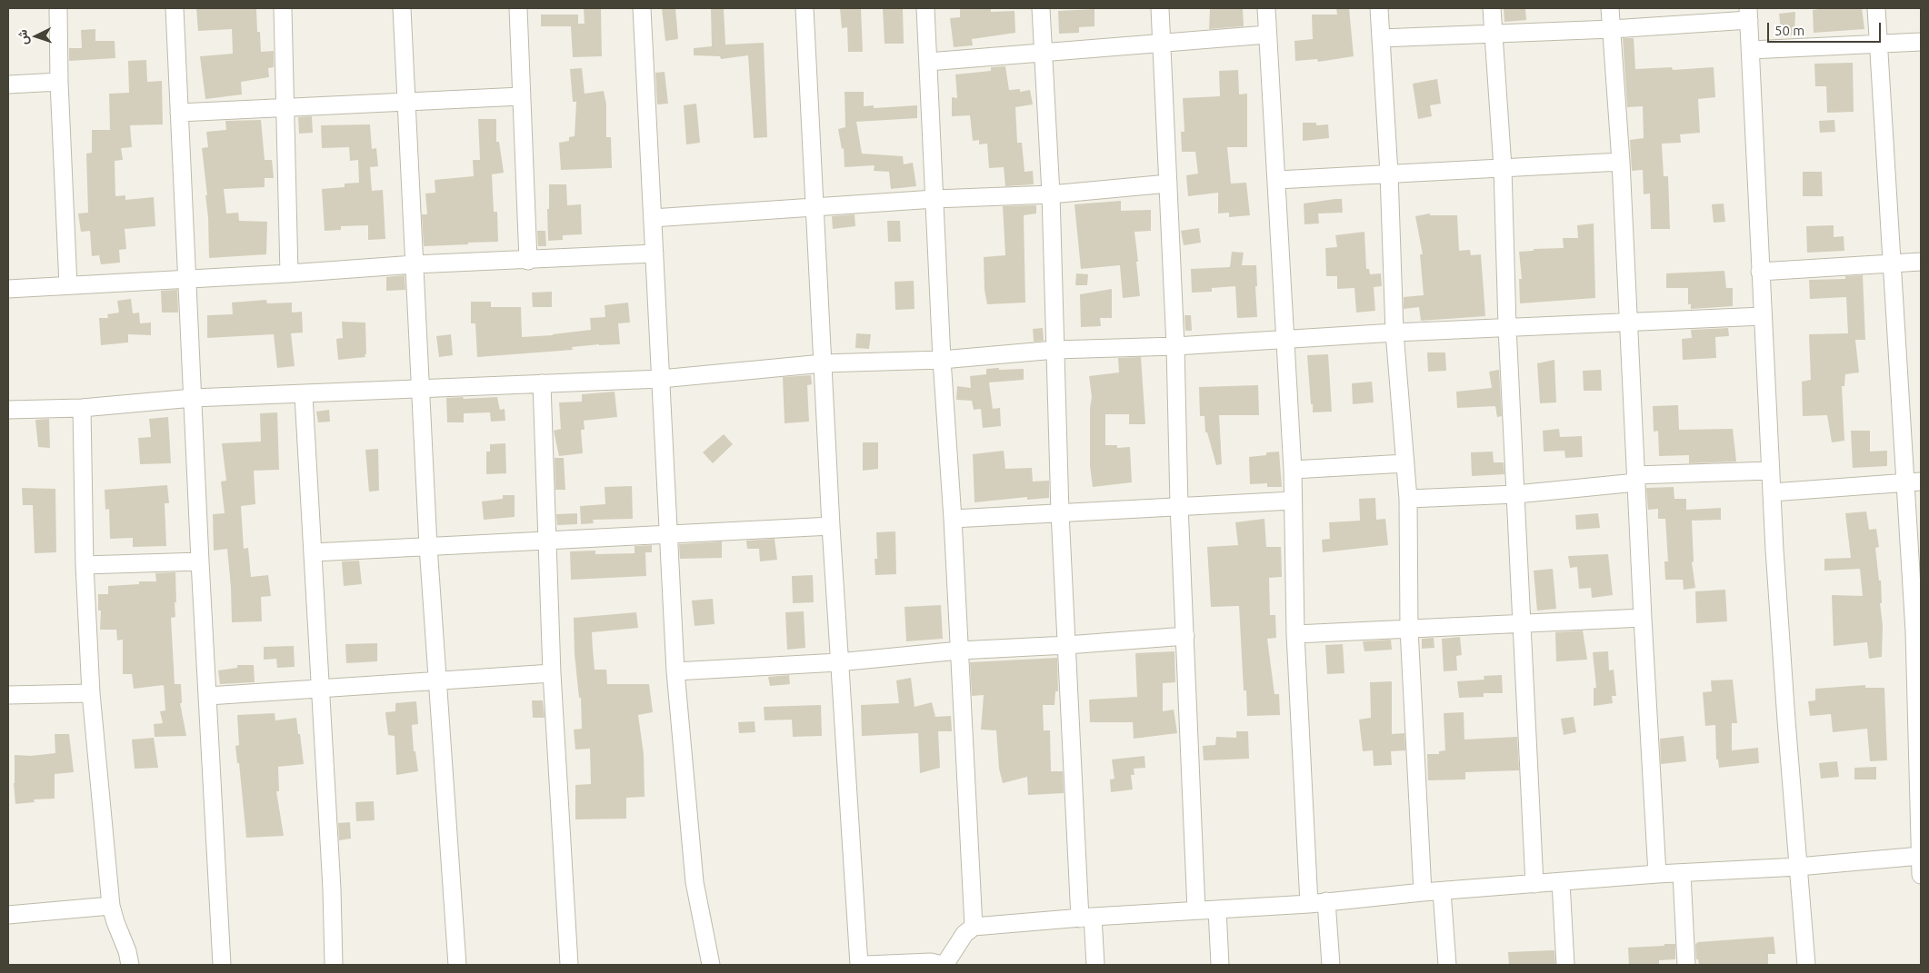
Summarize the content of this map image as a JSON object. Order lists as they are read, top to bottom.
{
  "scale_bar": "50 m",
  "north": "left"
}
